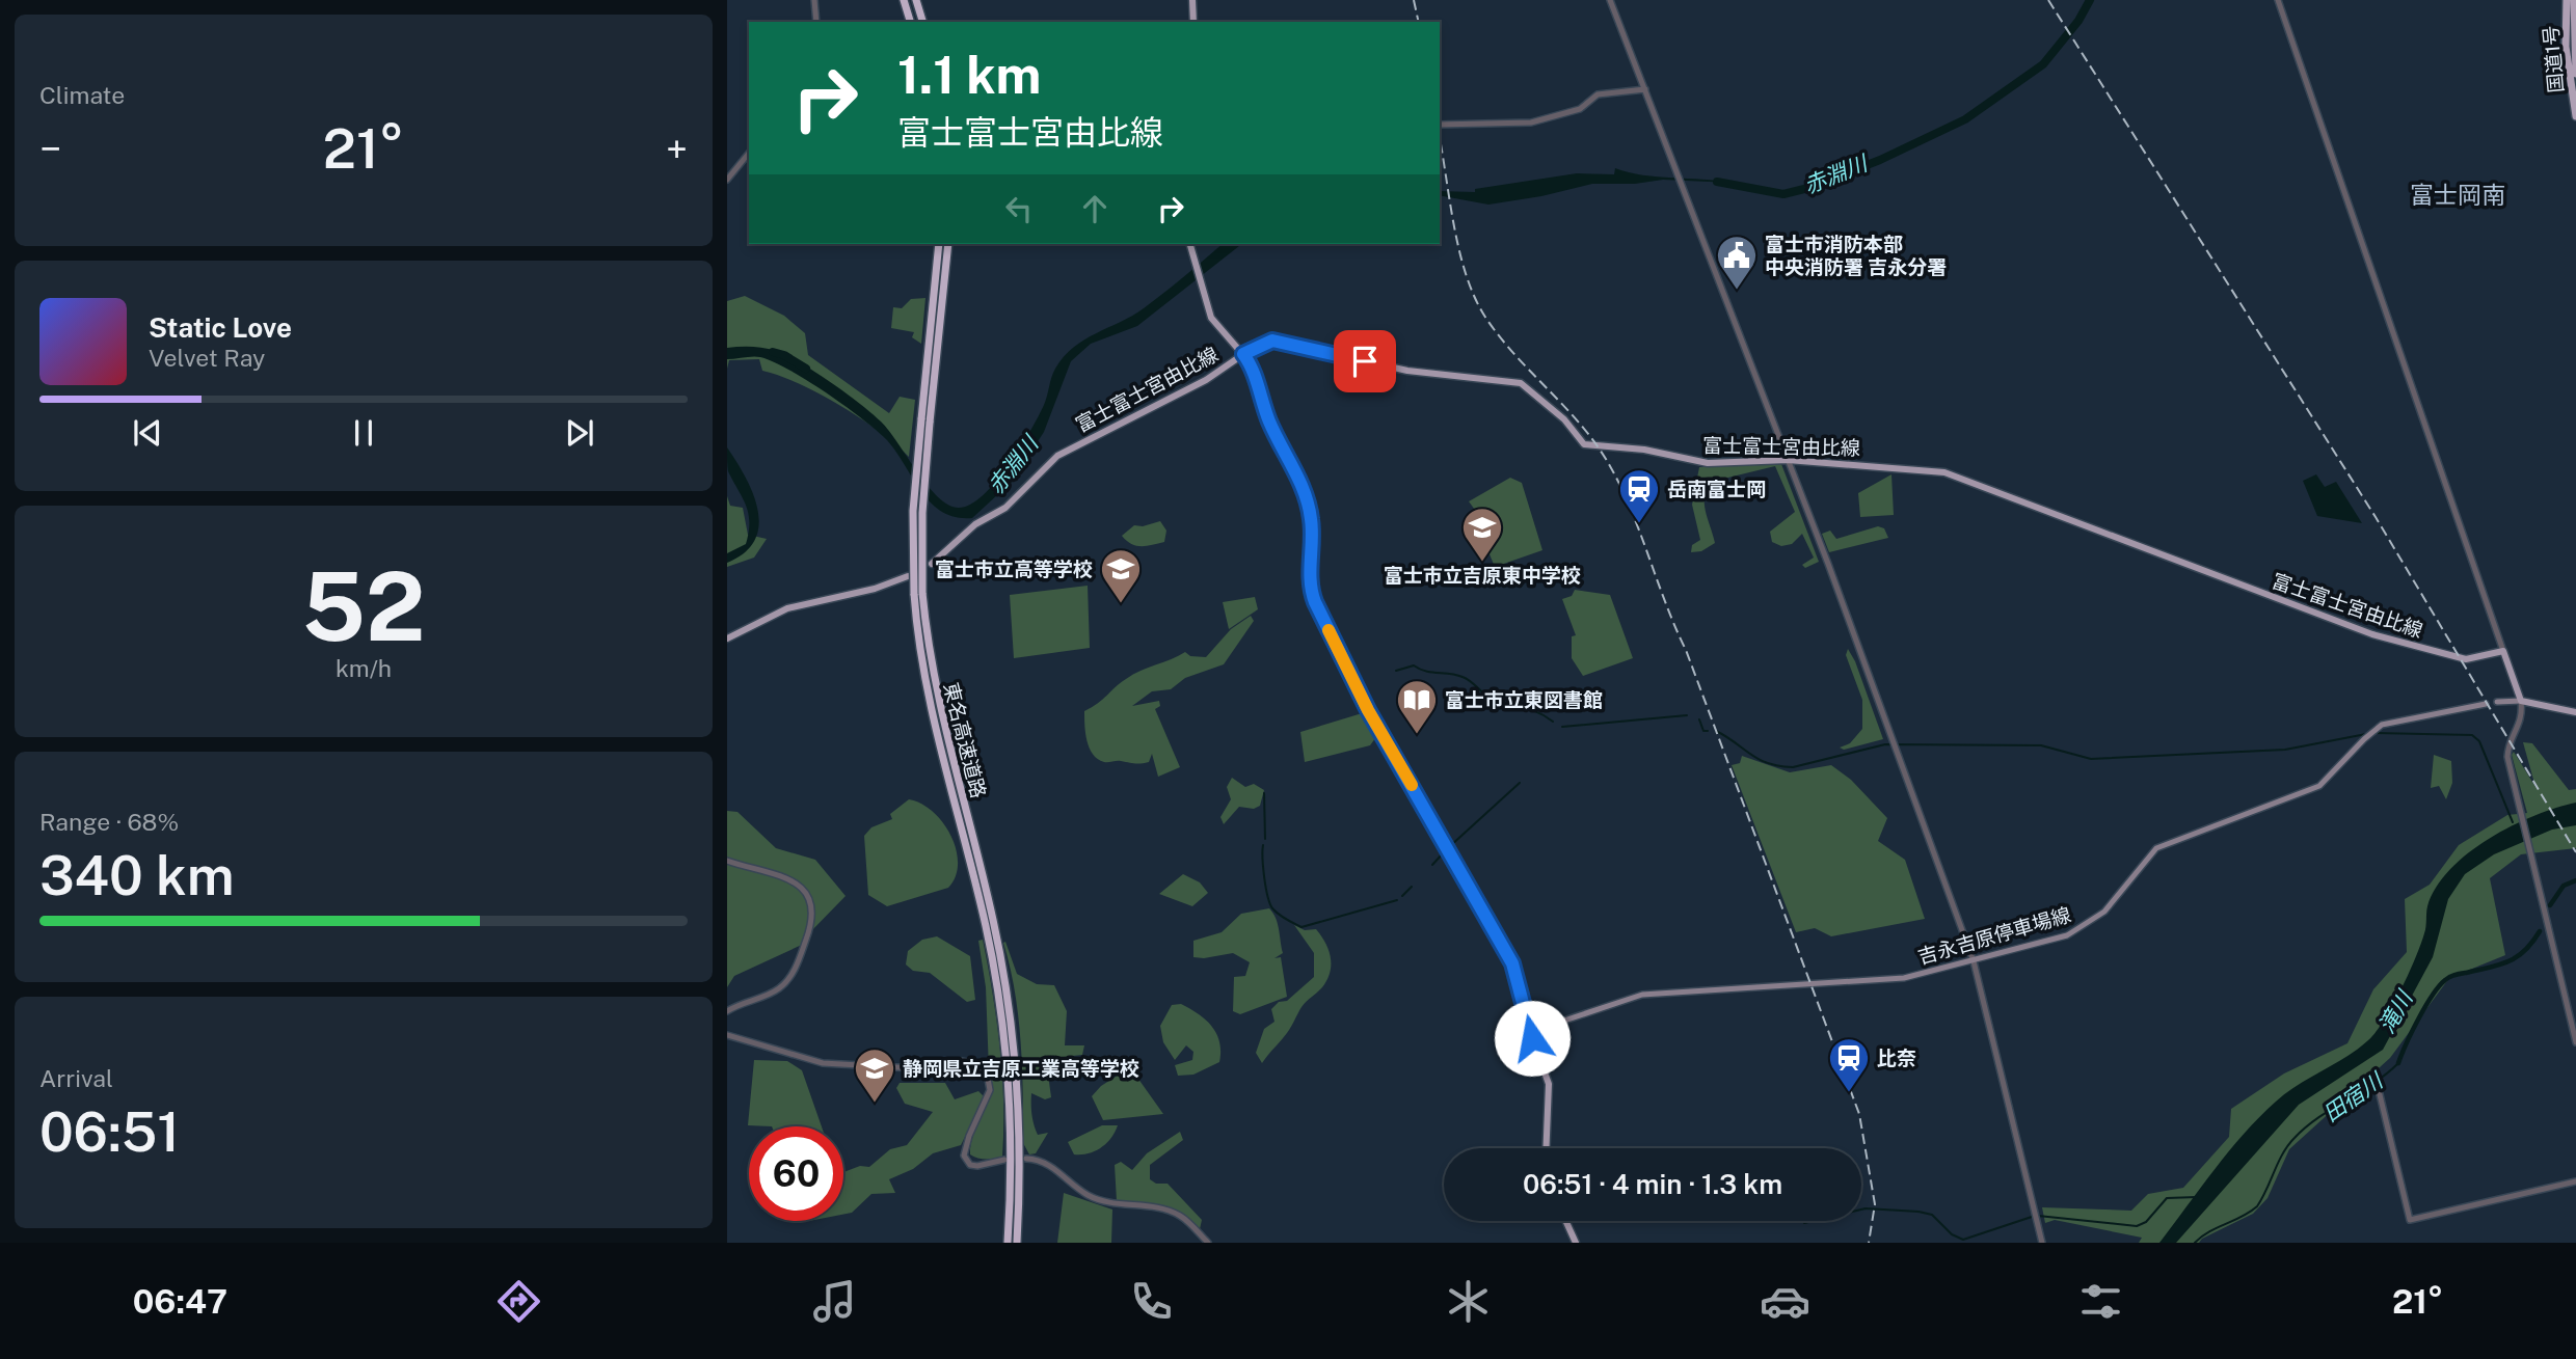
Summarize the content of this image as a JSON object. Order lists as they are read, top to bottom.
{
  "streets": {
    "highway": ["国道1号", "東名高速道路"],
    "main road": ["富士富士宮由比線", "吉永吉原停車場線"]
  },
  "districts": ["富士岡南"],
  "water": ["赤淵川", "滝川", "田宿川"],
  "places": {
    "public building": ["富士市消防本部 中央消防署 吉永分署"],
    "station": ["岳南富士岡", "比奈"],
    "school or university": ["富士市立吉原東中学校", "富士市立高等学校", "静岡県立吉原工業高等学校"],
    "library": ["富士市立東図書館"]
  },
  "page": {
    "tile": [
      "Climate",
      ["52", "km/h"],
      ["Range · 68%", "340 km"],
      ["Arrival", "06:51"]
    ],
    "turn": ["1.1 km", "富士富士宮由比線"],
    "heat": ["−", "21°", "+"],
    "song": ["Static Love", "Velvet Ray"],
    "limit": "60",
    "trip": "06:51 · 4 min · 1.3 km",
    "tabs": ["06:47", "21°"]
  }
}
